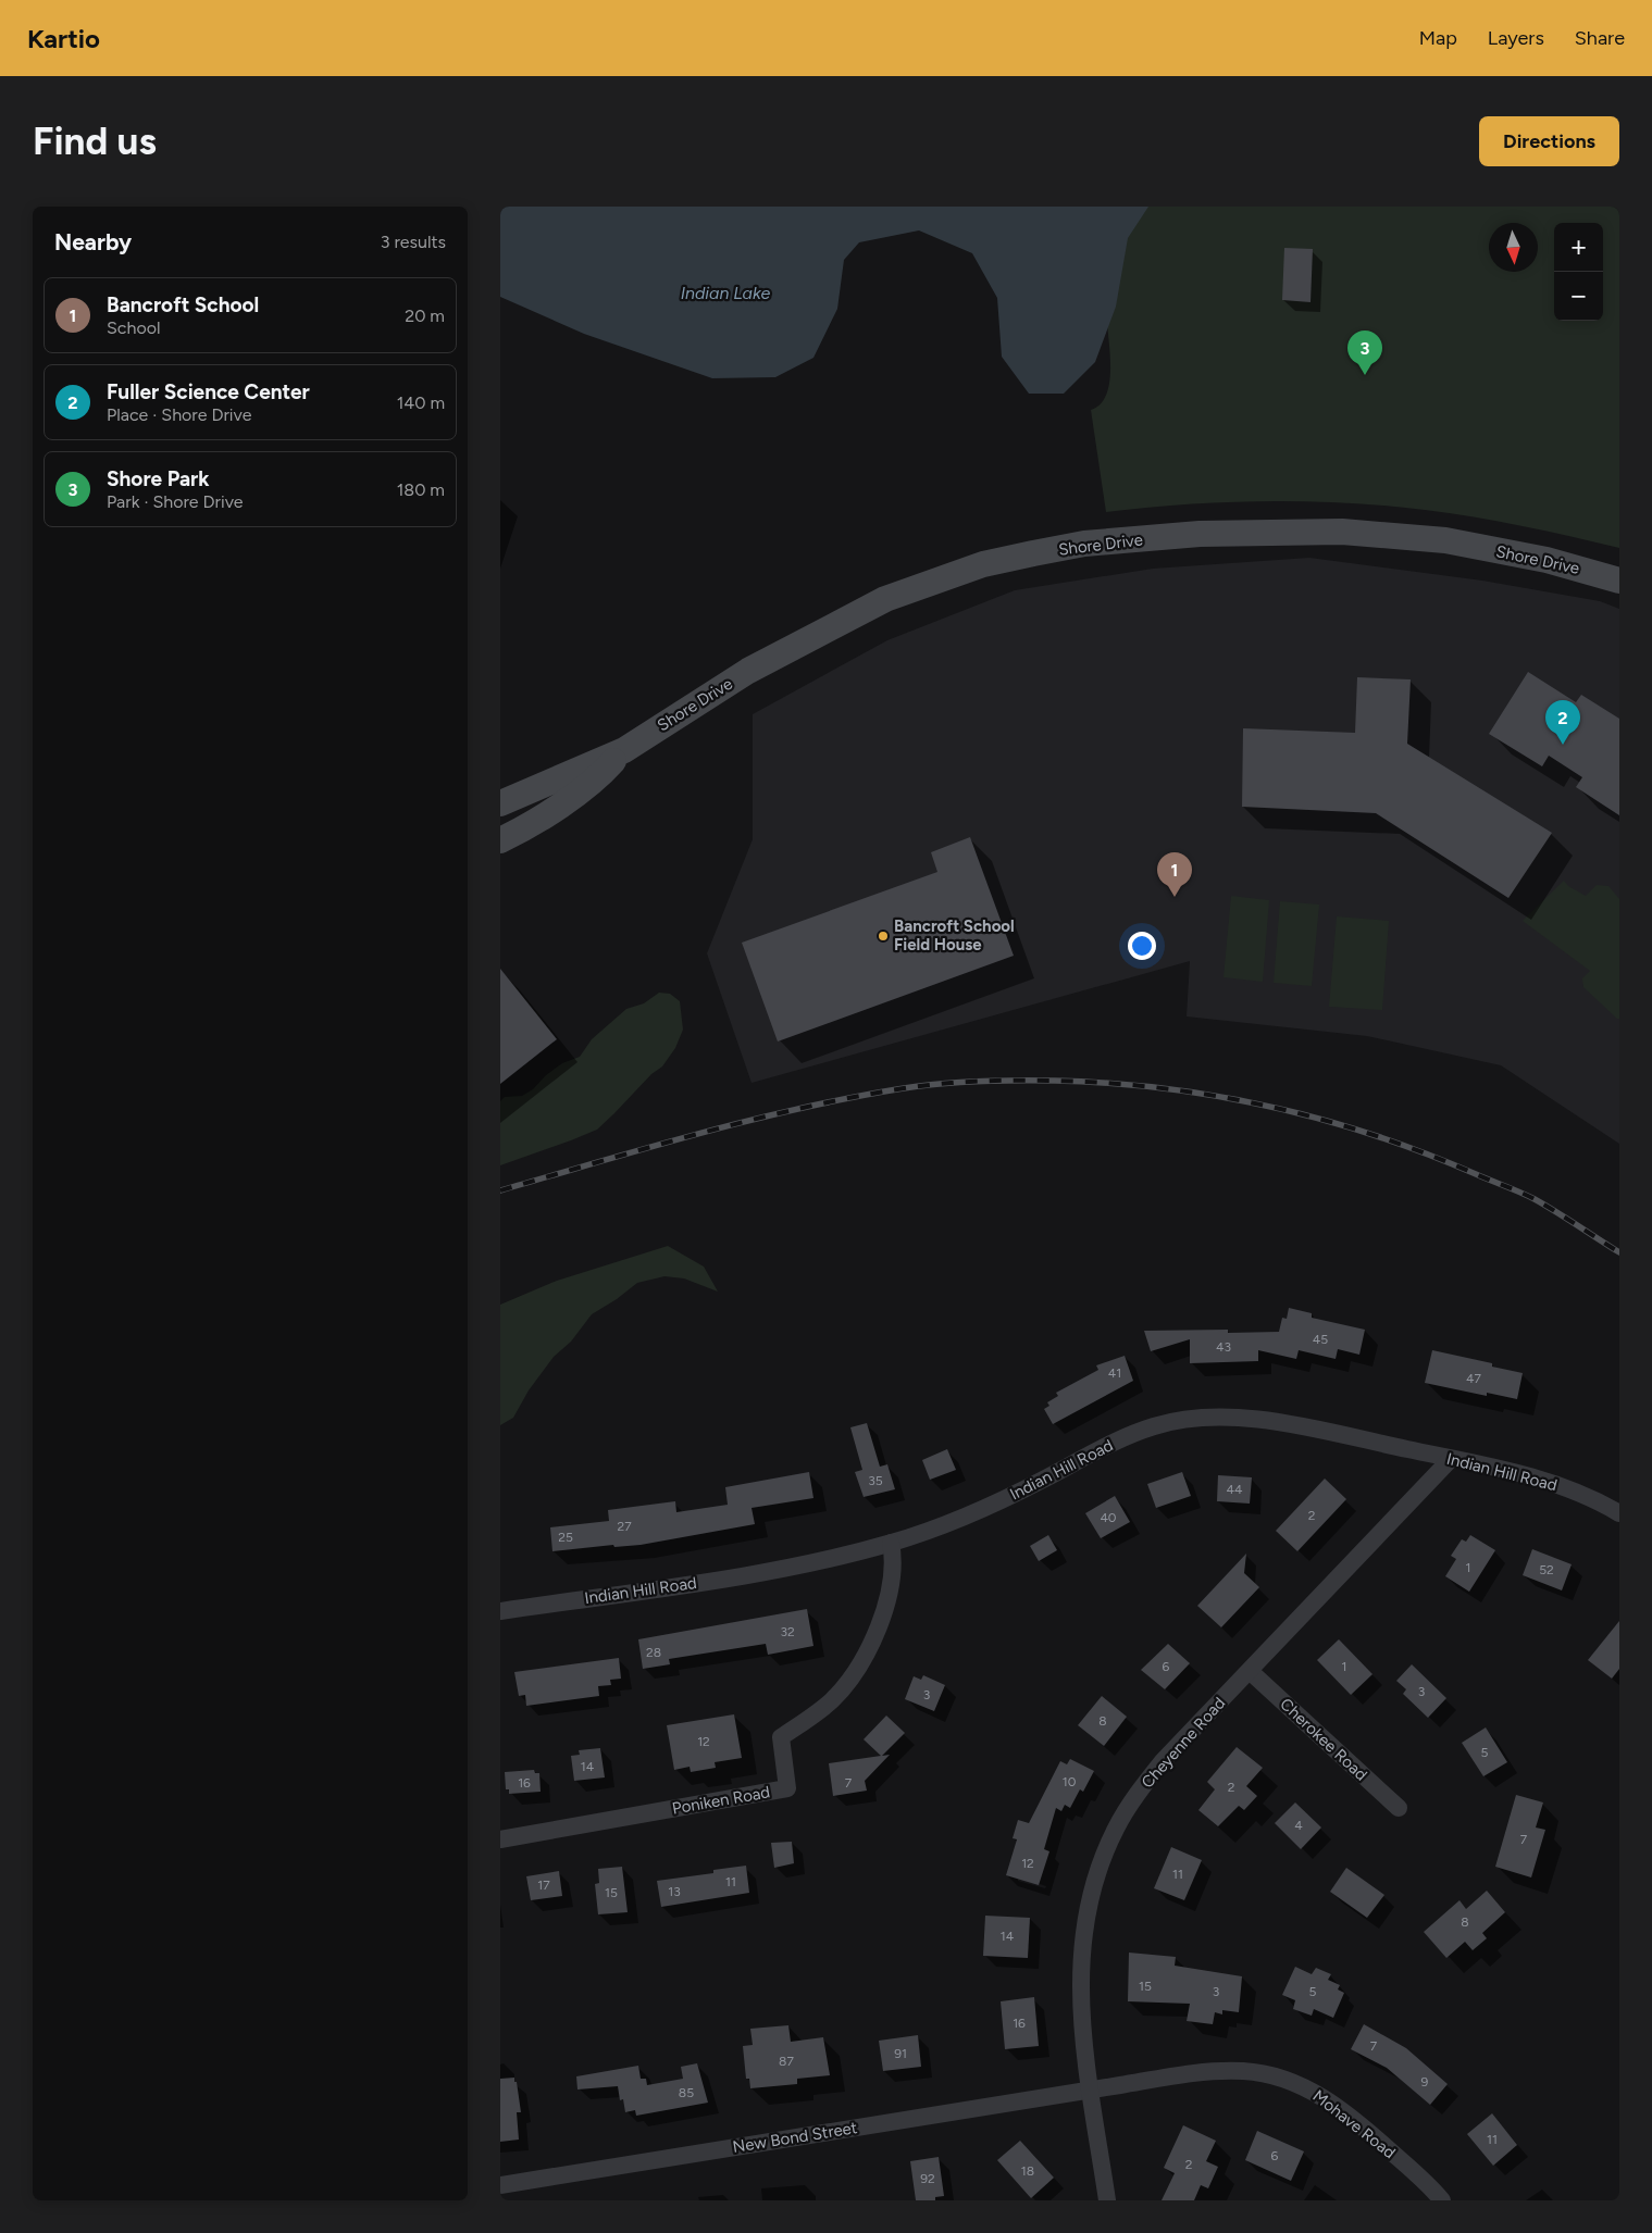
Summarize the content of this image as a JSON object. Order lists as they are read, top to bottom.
{
  "streets": {
    "main road": ["Shore Drive"],
    "street": [
      "Indian Hill Road",
      "Cherokee Road",
      "Cheyenne Road",
      "Poniken Road",
      "Mohave Road",
      "New Bond Street"
    ]
  },
  "crossings": [
    ["Indian Hill Road", "Cheyenne Road"],
    ["Indian Hill Road", "Poniken Road"],
    ["Cherokee Road", "Cheyenne Road"],
    ["Cheyenne Road", "Mohave Road"],
    ["Cheyenne Road", "New Bond Street"],
    ["Mohave Road", "New Bond Street"]
  ],
  "water": ["Indian Lake"],
  "places": ["Bancroft School Field House"],
  "house_numbers": [
    "45",
    "43",
    "41",
    "47",
    "35",
    "44",
    "2",
    "40",
    "27",
    "25",
    "1",
    "52",
    "32",
    "28",
    "6",
    "1",
    "3",
    "3",
    "8",
    "12",
    "5",
    "14",
    "10",
    "16",
    "7",
    "2",
    "4",
    "7",
    "12",
    "11",
    "11",
    "17",
    "13",
    "15",
    "8",
    "14",
    "15",
    "3",
    "5",
    "16",
    "7",
    "91",
    "87",
    "9",
    "85",
    "11",
    "6",
    "2",
    "18",
    "92"
  ],
  "north": "bottom",
  "page": {
    "header": "Kartio",
    "nav": ["Map", "Layers", "Share"],
    "buttons": "Directions",
    "title": "Find us",
    "heading": ["Nearby", "3 results"],
    "map_buttons": ["+", "−"],
    "list": [
      {
        "mark": "1",
        "name": "Bancroft School",
        "note": "School",
        "value": "20 m"
      },
      {
        "mark": "2",
        "name": "Fuller Science Center",
        "note": "Place · Shore Drive",
        "value": "140 m"
      },
      {
        "mark": "3",
        "name": "Shore Park",
        "note": "Park · Shore Drive",
        "value": "180 m"
      }
    ],
    "pins": ["3", "2", "1"]
  }
}
